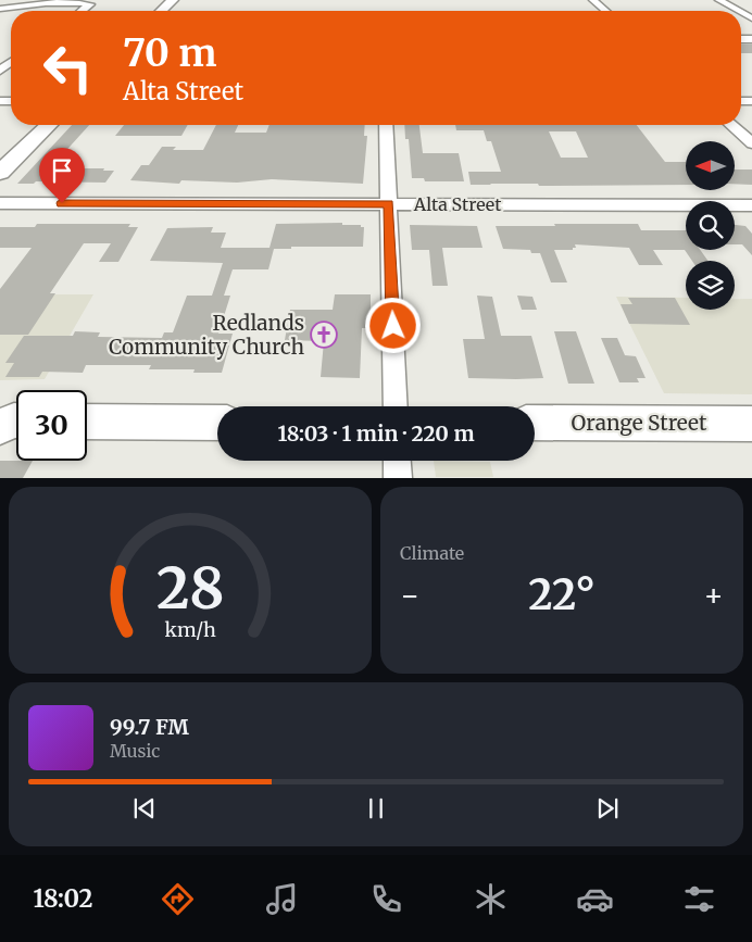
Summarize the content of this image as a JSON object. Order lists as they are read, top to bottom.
{
  "streets": {
    "main road": ["Orange Street"],
    "street": ["Alta Street"]
  },
  "places": {
    "church": ["Redlands Community Church"]
  },
  "north": "left",
  "page": {
    "turn": ["70 m", "Alta Street"],
    "limit": "30",
    "trip": "18:03 · 1 min · 220 m",
    "tile": "Climate",
    "heat": ["−", "22°", "+"],
    "song": ["99.7 FM", "Music"],
    "tabs": "18:02",
    "gauge": ["28", "km/h"]
  }
}
